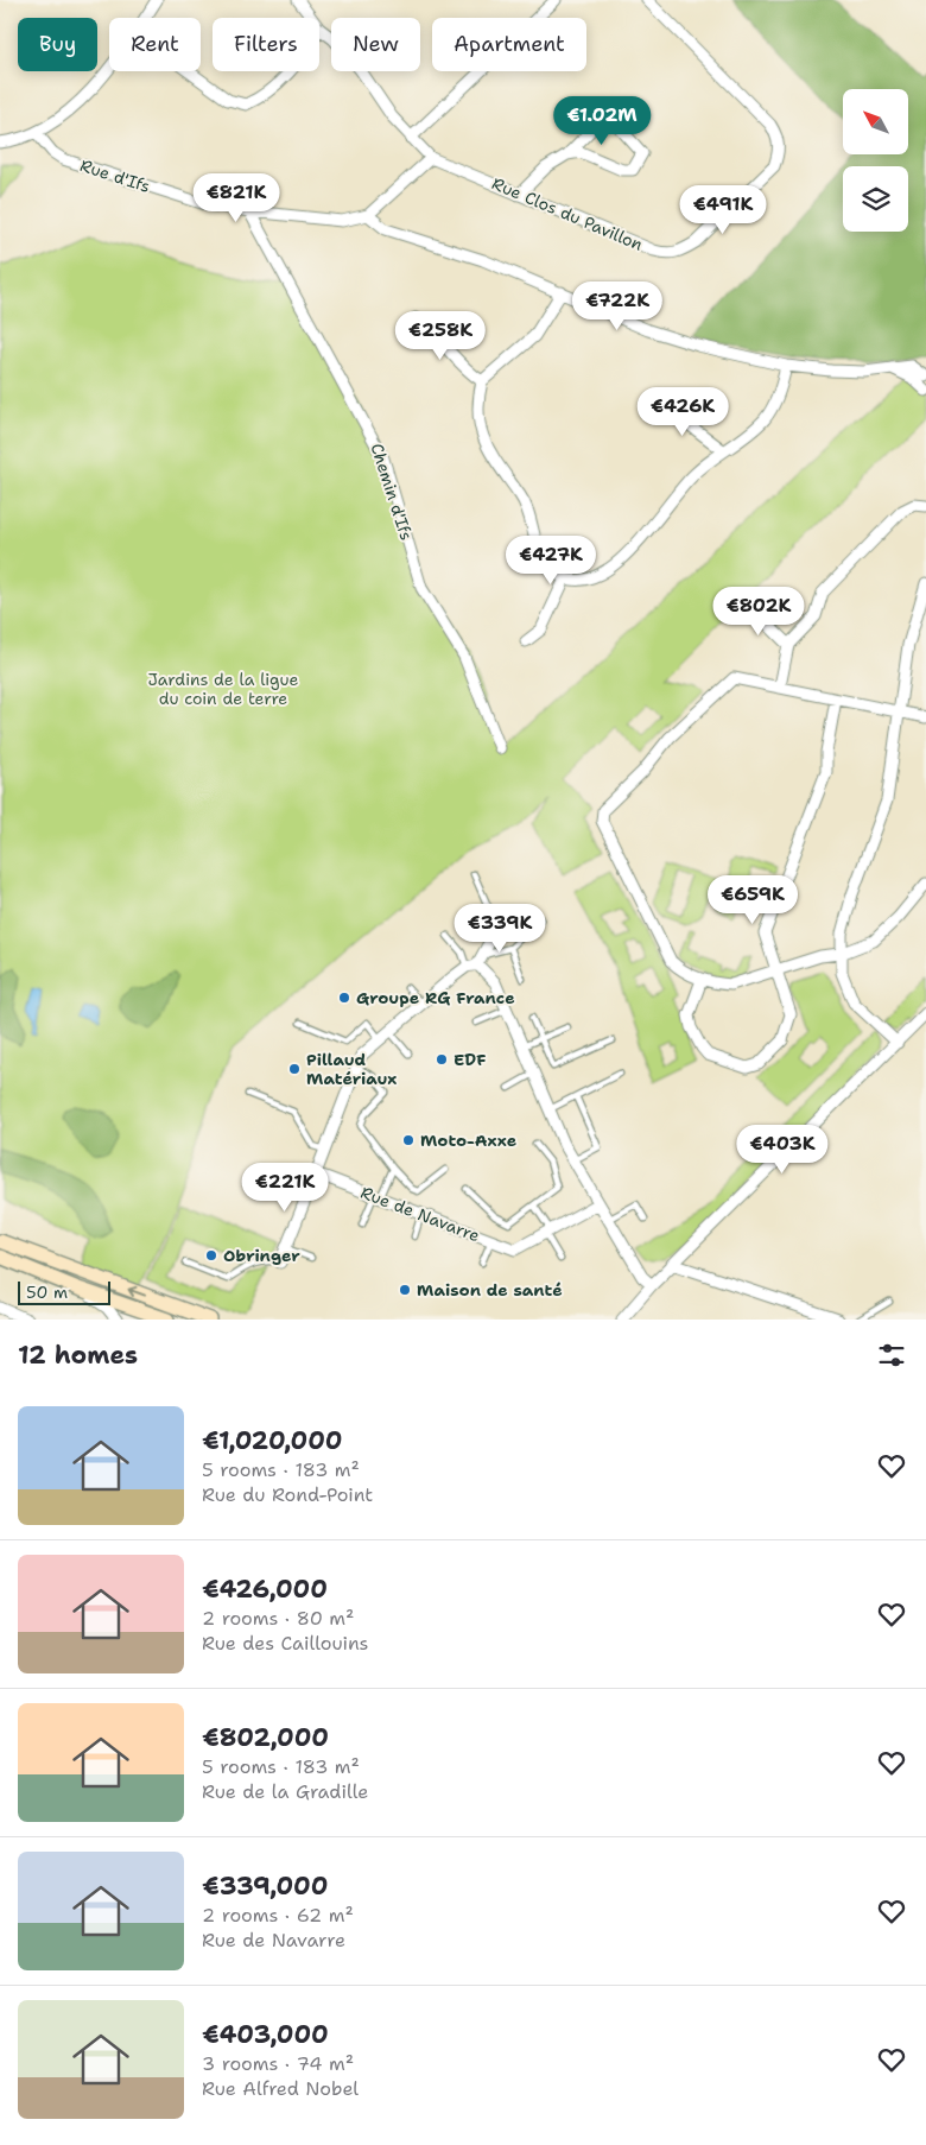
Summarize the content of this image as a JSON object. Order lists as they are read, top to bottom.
{
  "streets": {
    "street": [
      "Rue d'Ifs",
      "Rue Clos du Pavillon",
      "Chemin d'Ifs",
      "Rue de Navarre"
    ]
  },
  "crossings": [
    ["Rue d'Ifs", "Chemin d'Ifs"]
  ],
  "parks": ["Jardins de la ligue du coin de terre"],
  "places": [
    "Groupe RG France",
    "EDF",
    "Pillaud Matériaux",
    "Moto-Axxe",
    "Obringer",
    "Maison de santé"
  ],
  "scale_bar": "50 m",
  "north": "top left",
  "page": {
    "chip": [
      "Buy",
      "Rent",
      "Filters",
      "New",
      "Apartment"
    ],
    "price": [
      "€1.02M",
      "€821K",
      "€491K",
      "€722K",
      "€258K",
      "€426K",
      "€427K",
      "€802K",
      "€659K",
      "€339K",
      "€403K",
      "€221K"
    ],
    "scale": "50 m",
    "heading": "12 homes",
    "list": [
      {
        "name": "€1,020,000",
        "note": "5 rooms · 183 m² · Rue du Rond-Point"
      },
      {
        "name": "€426,000",
        "note": "2 rooms · 80 m² · Rue des Caillouins"
      },
      {
        "name": "€802,000",
        "note": "5 rooms · 183 m² · Rue de la Gradille"
      },
      {
        "name": "€339,000",
        "note": "2 rooms · 62 m² · Rue de Navarre"
      },
      {
        "name": "€403,000",
        "note": "3 rooms · 74 m² · Rue Alfred Nobel"
      }
    ]
  }
}
